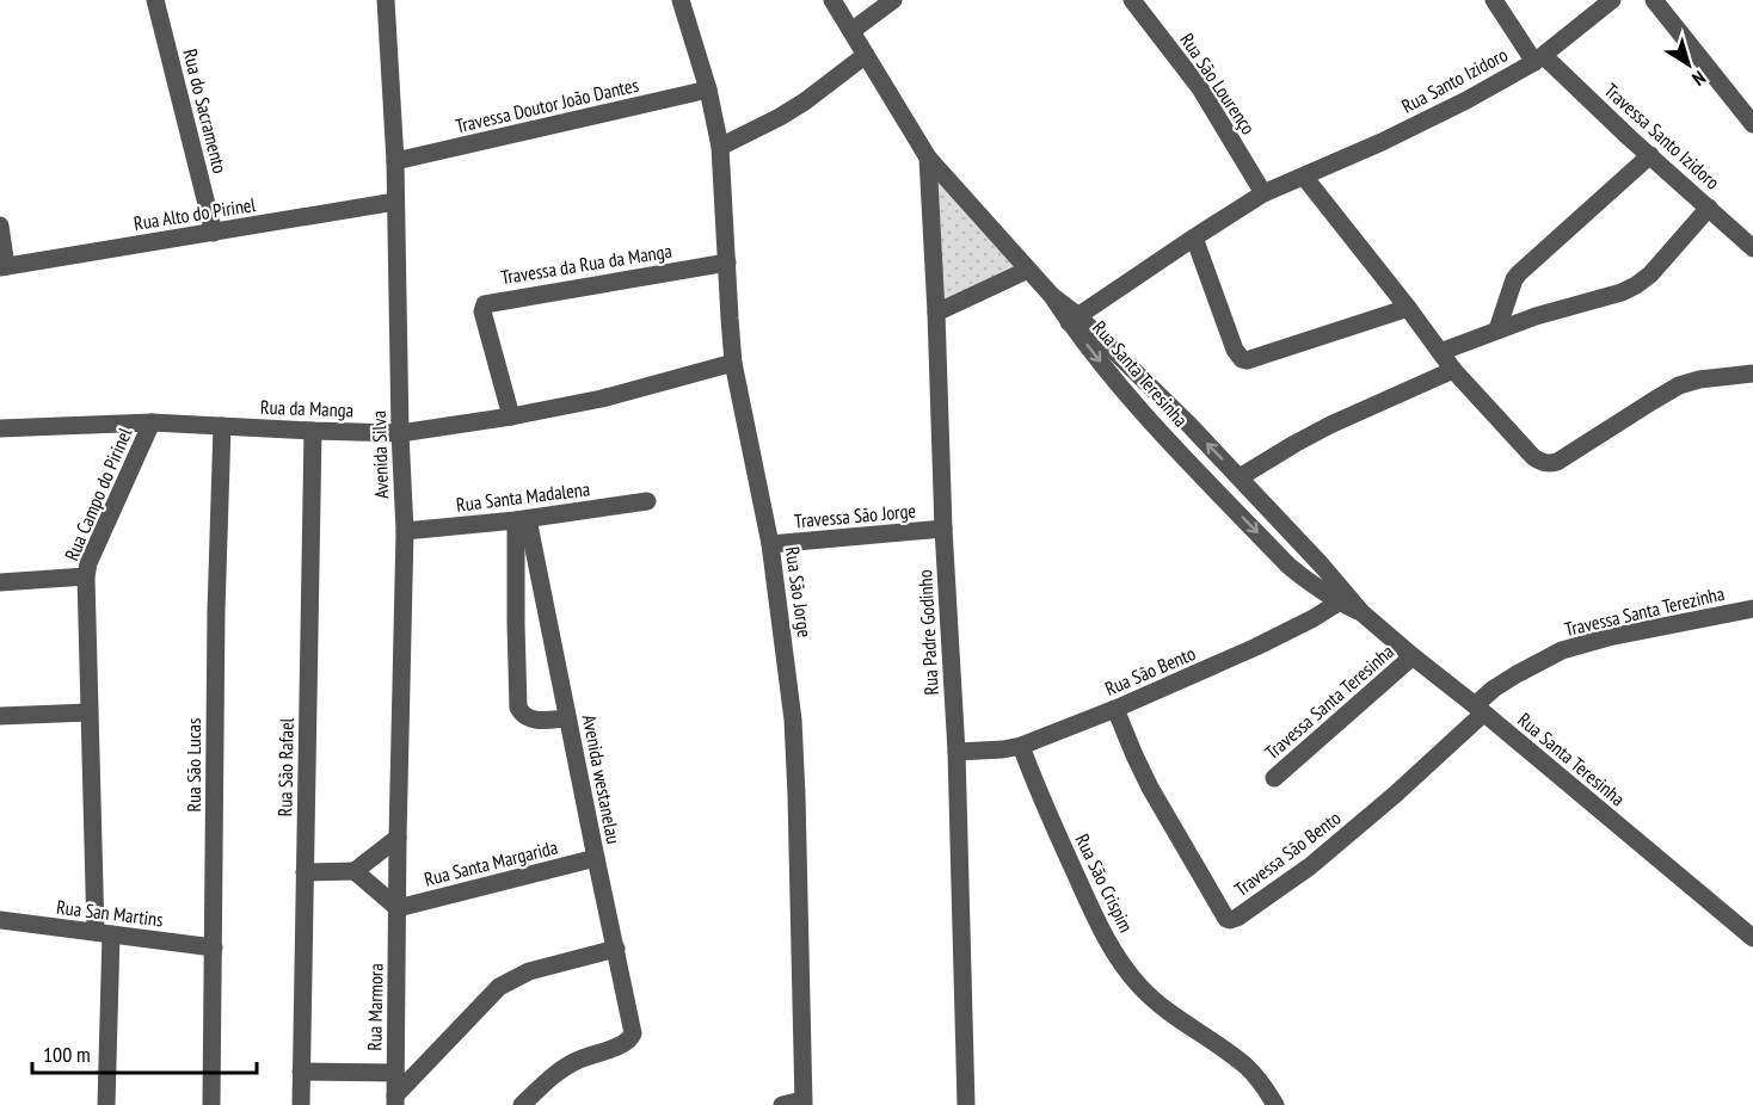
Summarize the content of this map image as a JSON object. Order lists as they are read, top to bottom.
{
  "streets": {
    "street": [
      "Rua Santo Izidoro",
      "Rua São Lourenço",
      "Travessa Doutor João Dantes",
      "Rua do Sacramento",
      "Travessa Santo Izidoro",
      "Rua Alto do Pirinel",
      "Travessa da Rua da Manga",
      "Rua Santa Teresinha",
      "Rua da Manga",
      "Avenida Silva",
      "Rua Campo do Pirinel",
      "Rua Santa Madalena",
      "Travessa São Jorge",
      "Rua São Jorge",
      "Travessa Santa Terezinha",
      "Rua Padre Godinho",
      "Rua São Bento",
      "Travessa Santa Teresinha",
      "Rua São Lucas",
      "Rua São Rafael",
      "Avenida westanelau",
      "Travessa São Bento",
      "Rua Santa Margarida",
      "Rua São Crispim",
      "Rua San Martins",
      "Rua Marmora"
    ]
  },
  "crossings": [
    ["Rua Santo Izidoro", "Rua São Lourenço"],
    ["Rua Santo Izidoro", "Travessa Santo Izidoro"],
    ["Rua Santo Izidoro", "Rua Santa Teresinha"],
    ["Travessa Doutor João Dantes", "Avenida Silva"],
    ["Travessa Doutor João Dantes", "Rua São Jorge"],
    ["Rua do Sacramento", "Rua Alto do Pirinel"],
    ["Rua Alto do Pirinel", "Avenida Silva"],
    ["Travessa da Rua da Manga", "Rua da Manga"],
    ["Travessa da Rua da Manga", "Rua São Jorge"],
    ["Rua Santa Teresinha", "Travessa Santa Terezinha"],
    ["Rua Santa Teresinha", "Rua Padre Godinho"],
    ["Rua Santa Teresinha", "Rua São Bento"],
    ["Rua Santa Teresinha", "Travessa Santa Teresinha"],
    ["Rua Santa Teresinha", "Travessa São Bento"],
    ["Rua da Manga", "Avenida Silva"],
    ["Rua da Manga", "Rua Campo do Pirinel"],
    ["Rua da Manga", "Rua São Jorge"],
    ["Rua da Manga", "Rua São Lucas"],
    ["Rua da Manga", "Rua São Rafael"],
    ["Avenida Silva", "Rua Santa Madalena"],
    ["Avenida Silva", "Rua Santa Margarida"],
    ["Avenida Silva", "Rua Marmora"],
    ["Rua Campo do Pirinel", "Rua San Martins"],
    ["Rua Santa Madalena", "Avenida westanelau"],
    ["Travessa São Jorge", "Rua São Jorge"],
    ["Travessa São Jorge", "Rua Padre Godinho"],
    ["Travessa Santa Terezinha", "Travessa São Bento"],
    ["Rua Padre Godinho", "Rua São Bento"],
    ["Rua São Bento", "Travessa São Bento"],
    ["Rua São Bento", "Rua São Crispim"],
    ["Rua São Lucas", "Rua San Martins"],
    ["Avenida westanelau", "Rua Santa Margarida"],
    ["Rua Santa Margarida", "Rua Marmora"]
  ],
  "scale_bar": "100 m",
  "north": "bottom right"
}
